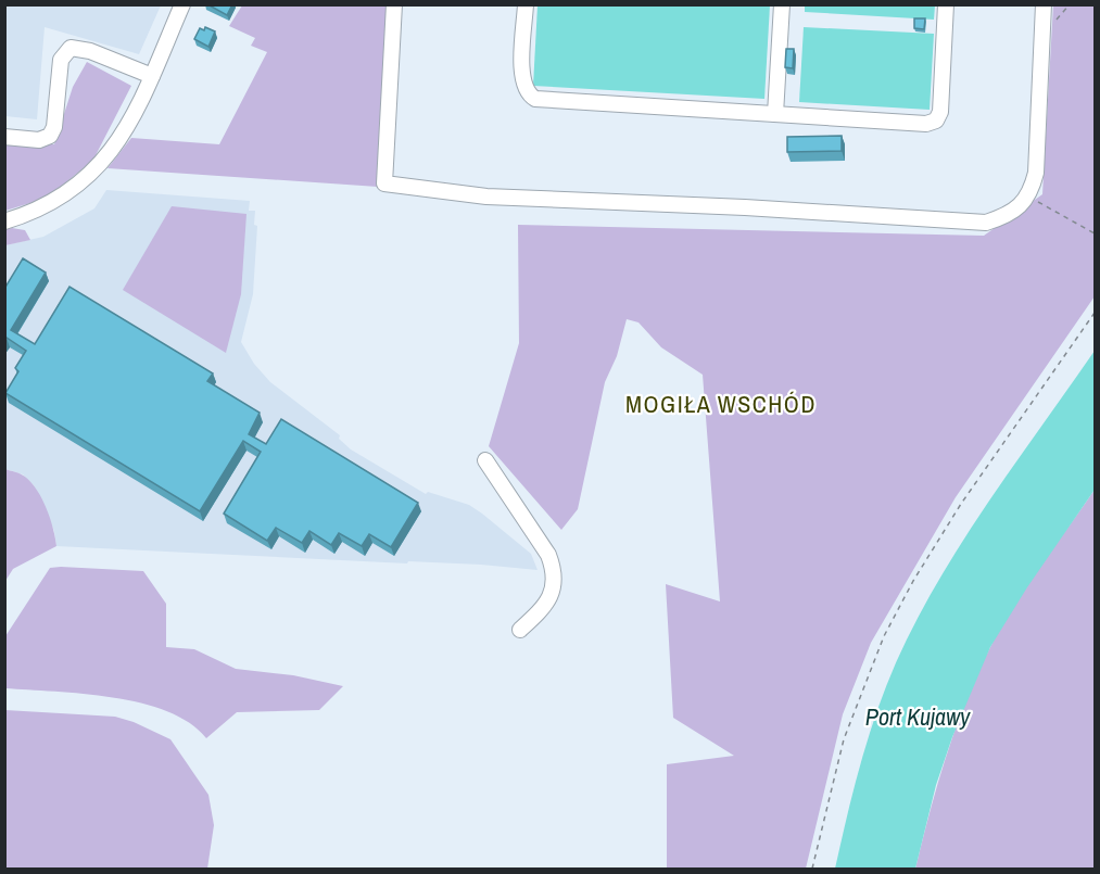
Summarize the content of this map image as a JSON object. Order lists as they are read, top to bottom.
{
  "districts": ["MOGIŁA WSCHÓD"],
  "water": ["Port Kujawy"]
}
